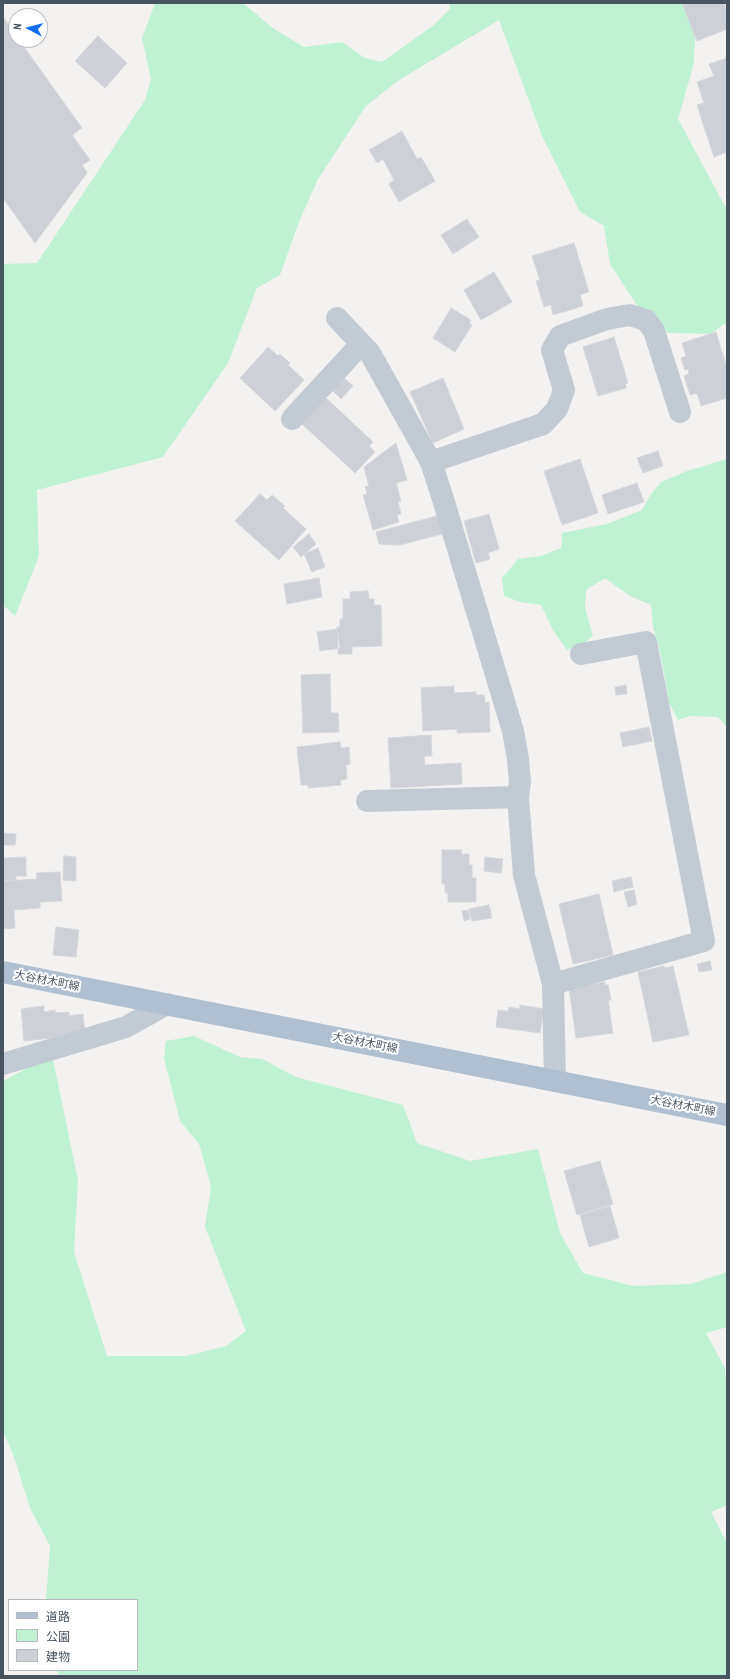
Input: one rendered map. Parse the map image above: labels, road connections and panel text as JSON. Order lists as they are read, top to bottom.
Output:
{
  "streets": {
    "main road": ["大谷材木町線"]
  },
  "legend": ["道路", "公園", "建物"],
  "north": "left"
}
